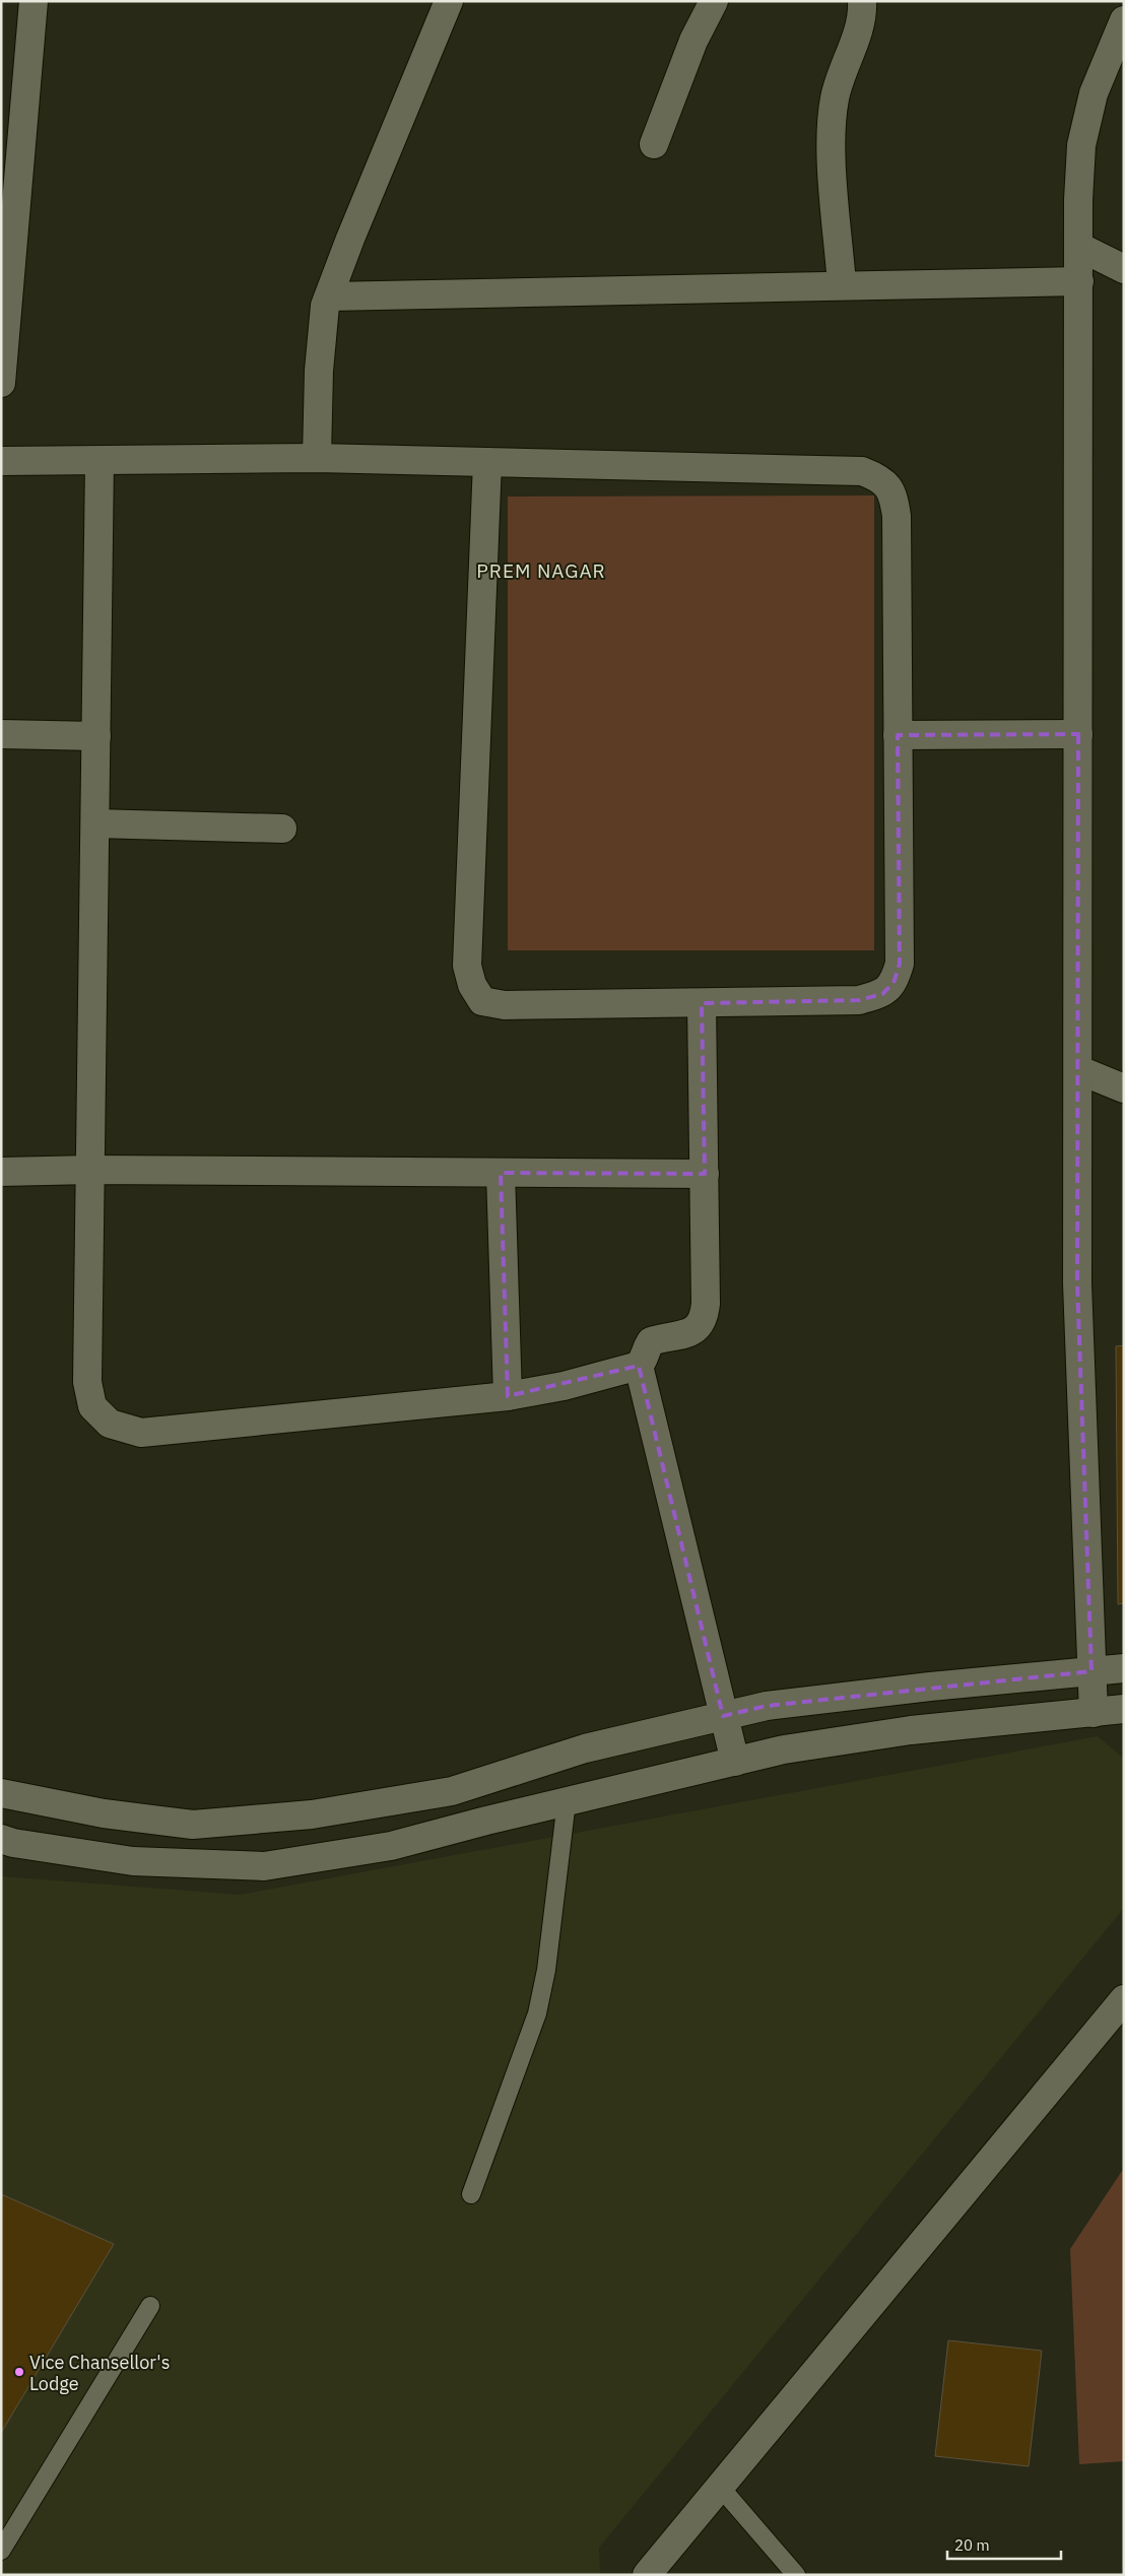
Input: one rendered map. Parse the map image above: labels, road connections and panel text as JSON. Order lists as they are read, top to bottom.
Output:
{
  "districts": ["PREM NAGAR"],
  "places": ["Vice Chansellor's Lodge"],
  "scale_bar": "20 m"
}
